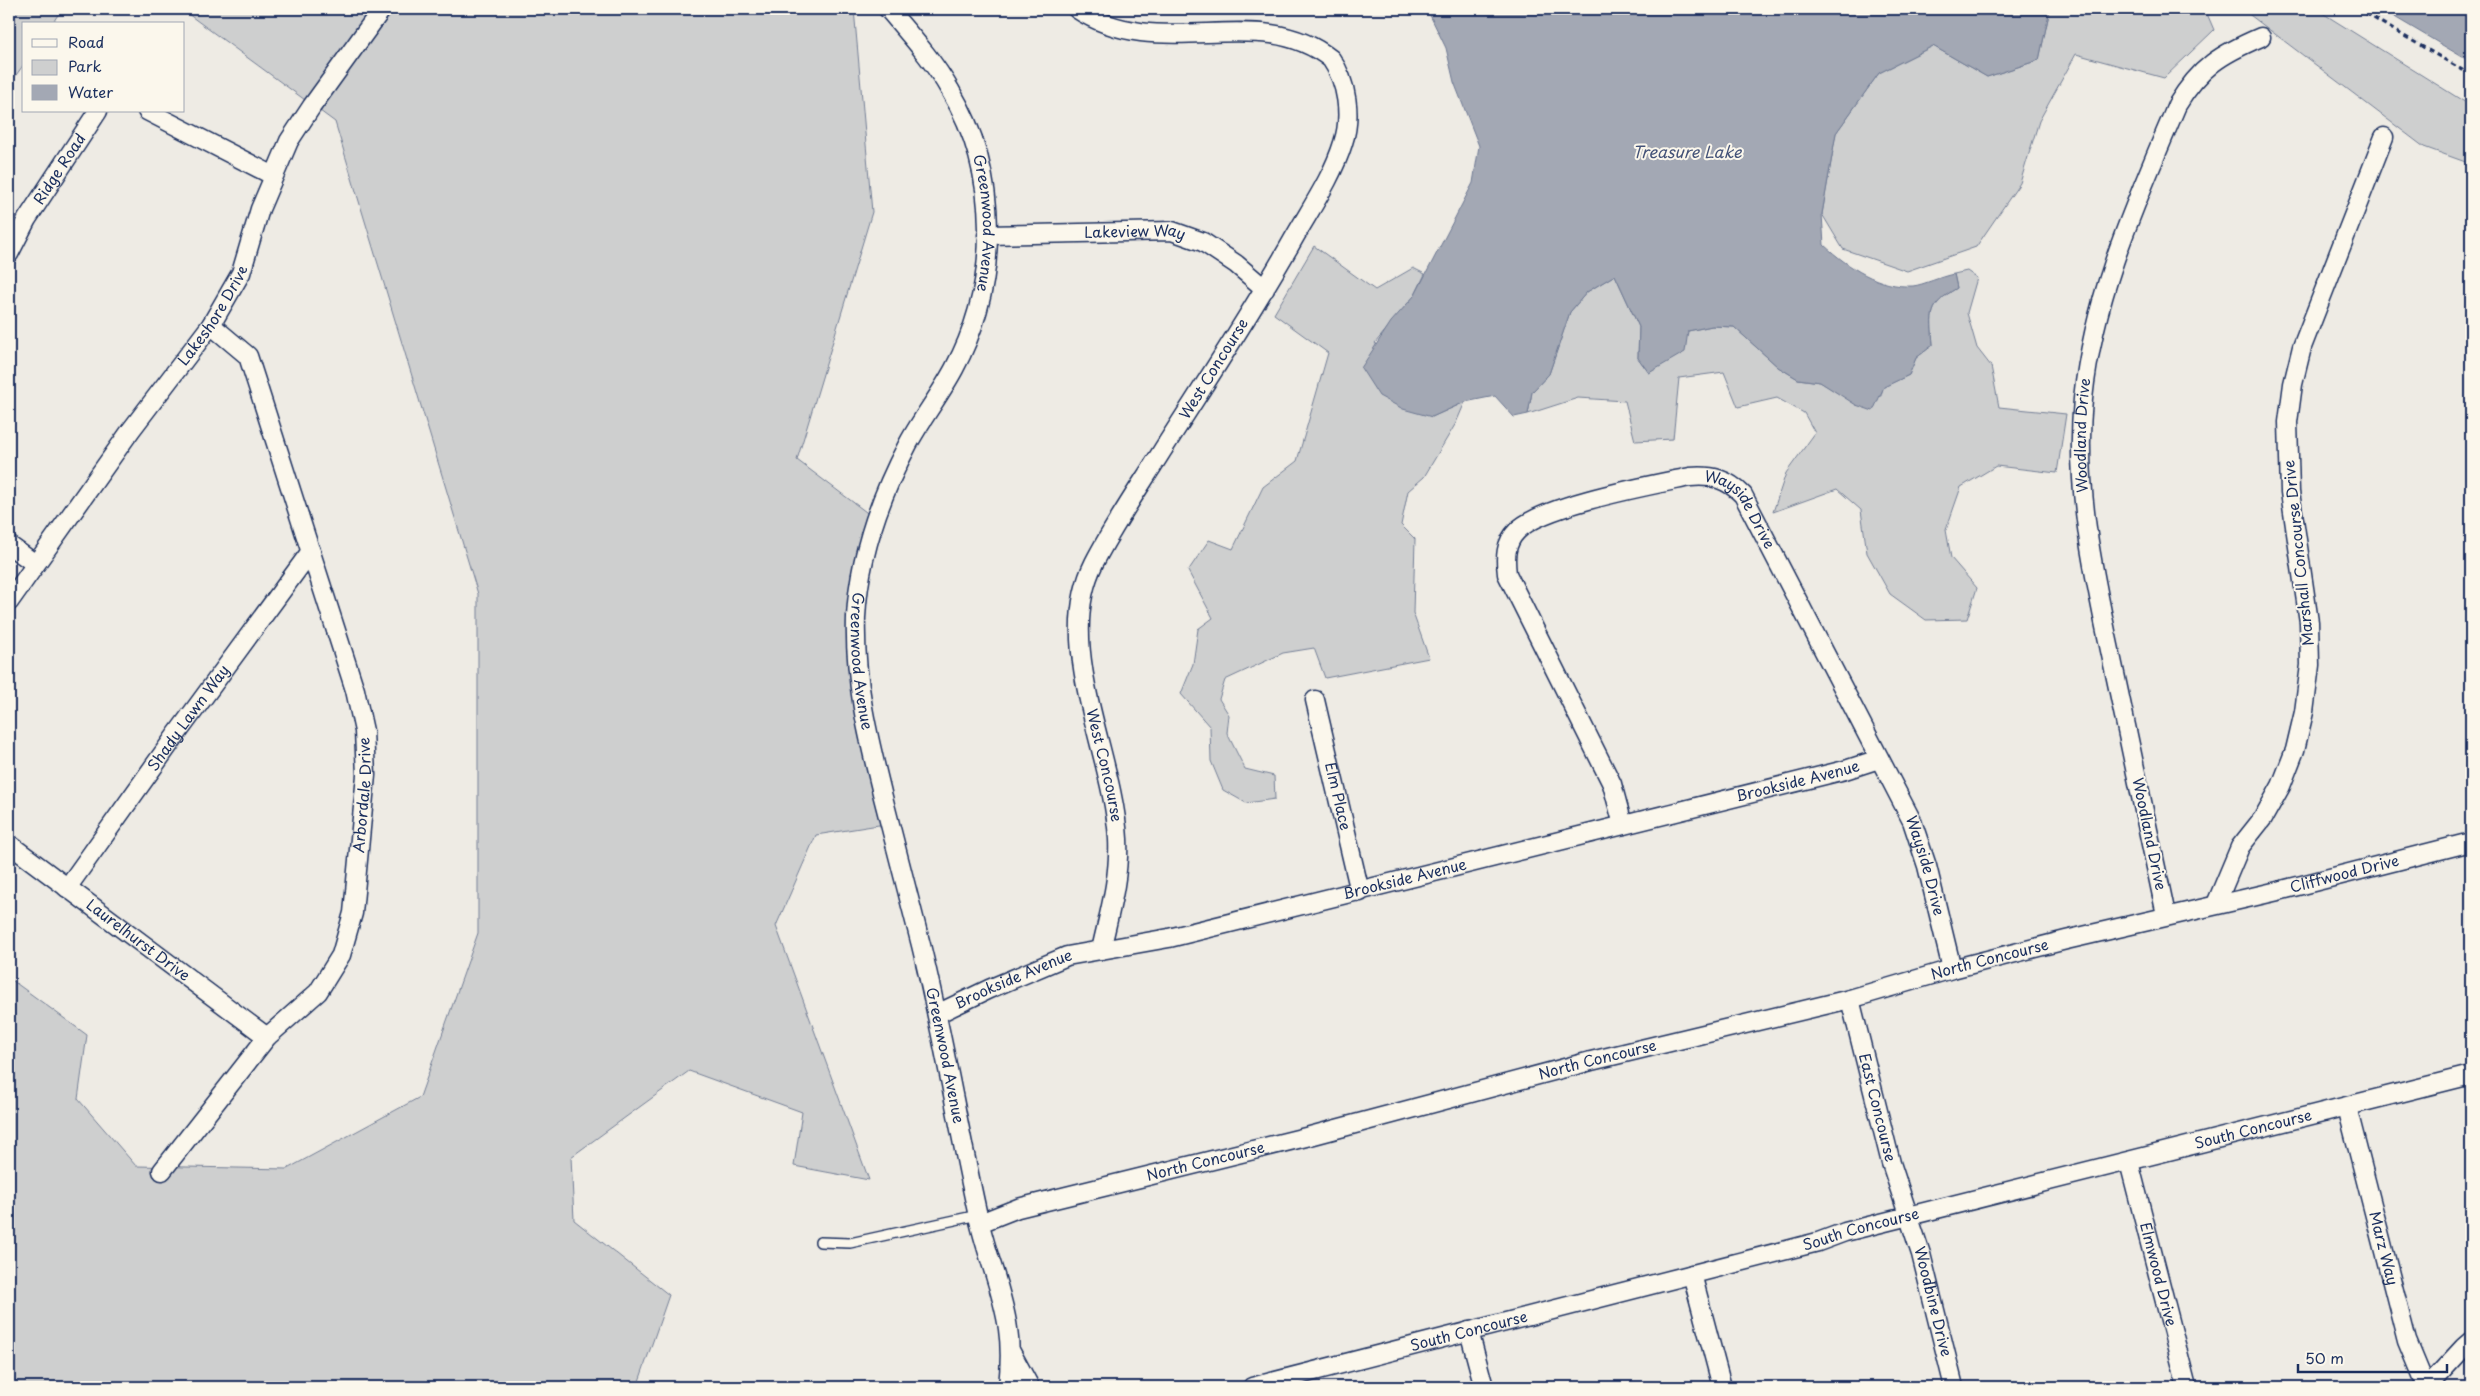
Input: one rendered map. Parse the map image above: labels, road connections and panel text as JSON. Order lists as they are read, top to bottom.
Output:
{
  "streets": {
    "street": [
      "Ridge Road",
      "Greenwood Avenue",
      "Lakeview Way",
      "Lakeshore Drive",
      "West Concourse",
      "Woodland Drive",
      "Wayside Drive",
      "Marshall Concourse Drive",
      "Shady Lawn Way",
      "Brookside Avenue",
      "Arbordale Drive",
      "Elm Place",
      "Cliffwood Drive",
      "Laurelhurst Drive",
      "North Concourse",
      "East Concourse",
      "South Concourse",
      "Marz Way",
      "Elmwood Drive",
      "Woodbine Drive"
    ]
  },
  "crossings": [
    ["Greenwood Avenue", "Lakeview Way"],
    ["Greenwood Avenue", "Brookside Avenue"],
    ["Greenwood Avenue", "North Concourse"],
    ["Lakeview Way", "West Concourse"],
    ["Lakeshore Drive", "Arbordale Drive"],
    ["West Concourse", "Brookside Avenue"],
    ["Woodland Drive", "North Concourse"],
    ["Wayside Drive", "Brookside Avenue"],
    ["Wayside Drive", "North Concourse"],
    ["Marshall Concourse Drive", "Cliffwood Drive"],
    ["Marshall Concourse Drive", "North Concourse"],
    ["Shady Lawn Way", "Arbordale Drive"],
    ["Shady Lawn Way", "Laurelhurst Drive"],
    ["Brookside Avenue", "Elm Place"],
    ["Arbordale Drive", "Laurelhurst Drive"],
    ["Cliffwood Drive", "North Concourse"],
    ["North Concourse", "East Concourse"],
    ["East Concourse", "South Concourse"],
    ["East Concourse", "Woodbine Drive"],
    ["South Concourse", "Marz Way"],
    ["South Concourse", "Elmwood Drive"],
    ["South Concourse", "Woodbine Drive"]
  ],
  "water": ["Treasure Lake"],
  "legend": ["Road", "Park", "Water"],
  "scale_bar": "50 m"
}
